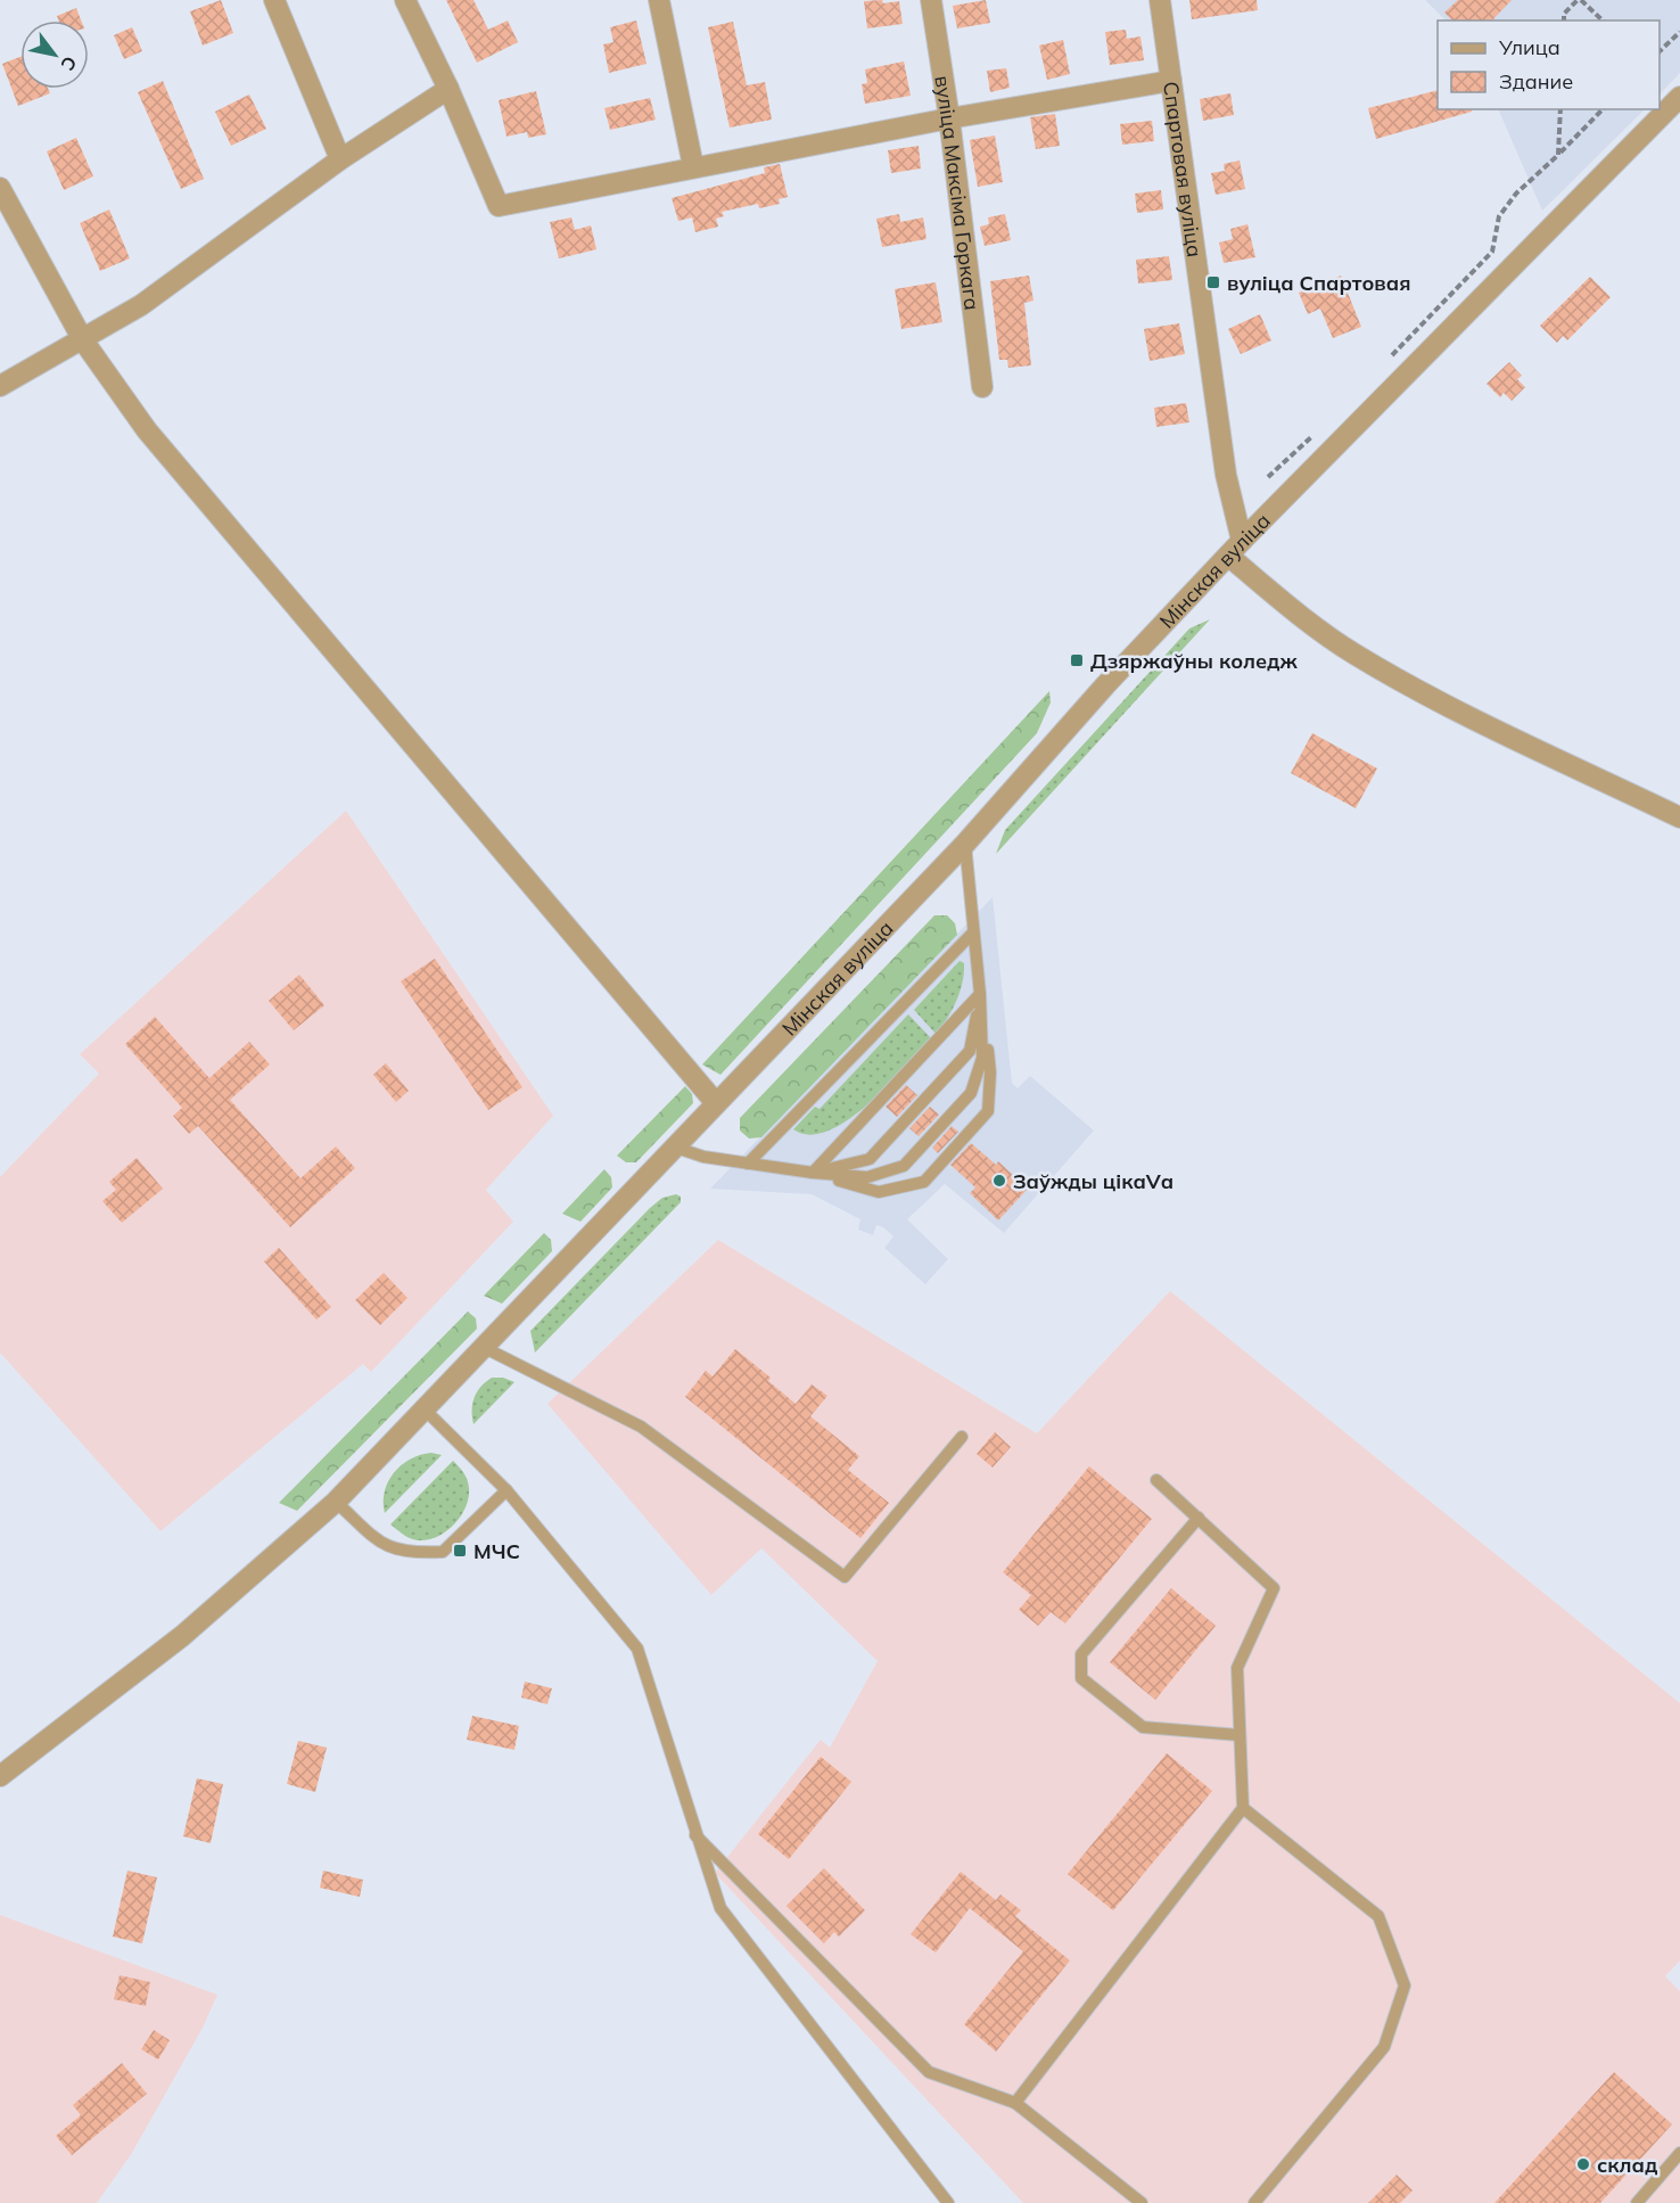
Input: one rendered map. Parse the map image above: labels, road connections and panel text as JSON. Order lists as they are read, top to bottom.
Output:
{
  "streets": {
    "street": ["Спартовая вуліца", "вуліца Максіма Горкага", "Мінская вуліца"]
  },
  "crossings": [
    ["Спартовая вуліца", "Мінская вуліца"]
  ],
  "places": {
    "transit": ["вуліца Спартовая", "Дзяржаўны коледж", "МЧС"],
    "other": ["Заўжды цікаVа", "склад"]
  },
  "legend": ["Улица", "Здание"],
  "north": "bottom right"
}
